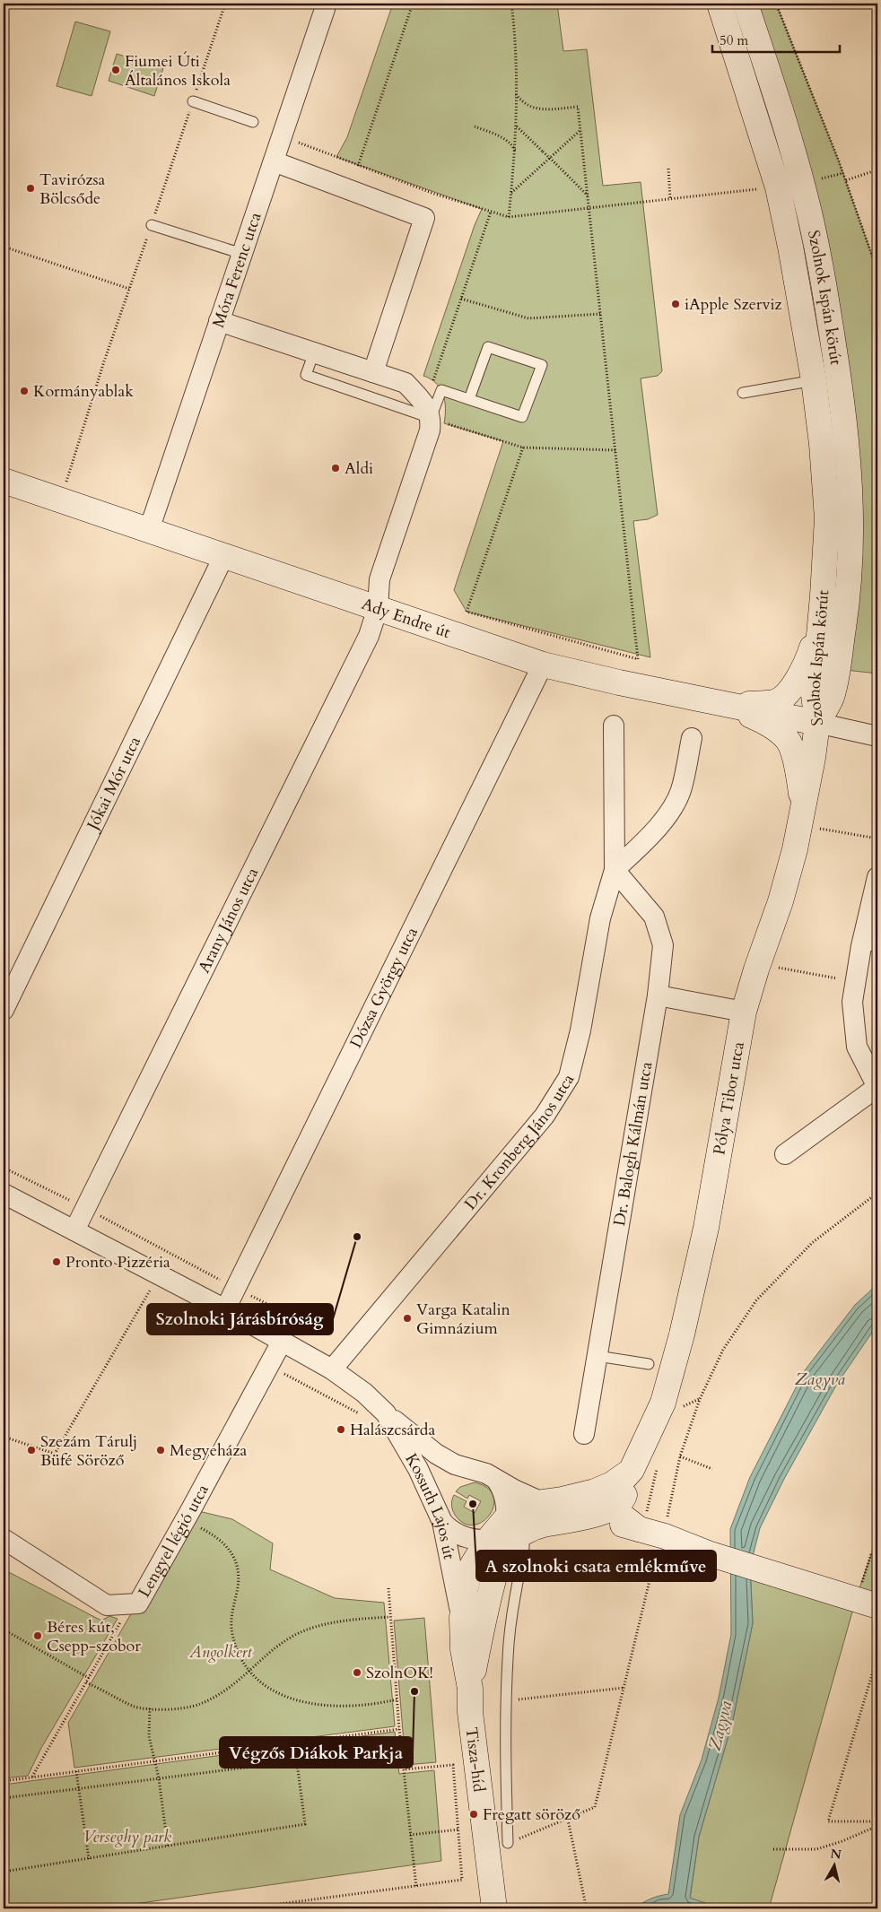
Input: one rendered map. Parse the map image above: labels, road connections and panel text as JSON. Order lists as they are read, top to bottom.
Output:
{
  "streets": {
    "street": [
      "Móra Ferenc utca",
      "Szolnok Ispán körút",
      "Ady Endre út",
      "Jókai Mór utca",
      "Arany János utca",
      "Dózsa György utca",
      "Pólya Tibor utca",
      "Dr. Kronberg János utca",
      "Dr. Balogh Kálmán utca",
      "Kossuth Lajos út",
      "Lengyel légió utca",
      "Tisza-híd"
    ]
  },
  "crossings": [
    ["Móra Ferenc utca", "Ady Endre út"],
    ["Szolnok Ispán körút", "Ady Endre út"],
    ["Szolnok Ispán körút", "Pólya Tibor utca"],
    ["Ady Endre út", "Jókai Mór utca"],
    ["Ady Endre út", "Arany János utca"],
    ["Ady Endre út", "Dózsa György utca"],
    ["Ady Endre út", "Pólya Tibor utca"],
    ["Arany János utca", "Kossuth Lajos út"],
    ["Dózsa György utca", "Kossuth Lajos út"],
    ["Dr. Kronberg János utca", "Dr. Balogh Kálmán utca"],
    ["Dr. Kronberg János utca", "Kossuth Lajos út"],
    ["Kossuth Lajos út", "Lengyel légió utca"]
  ],
  "water": ["Zagyva"],
  "parks": ["Angolkert", "Verseghy park"],
  "places": [
    "Fiumei Úti Általános Iskola",
    "Tavirózsa Bölcsőde",
    "iApple Szerviz",
    "Kormányablak",
    "Aldi",
    "Szolnoki Járásbíróság",
    "Pronto Pizzéria",
    "Varga Katalin Gimnázium",
    "Halászcsárda",
    "Szezám Tárulj Büfé Söröző",
    "Megyeháza",
    "A szolnoki csata emlékműve",
    "Béres kút, Csepp-szobor",
    "SzolnOK!",
    "Végzős Diákok Parkja",
    "Fregatt söröző"
  ],
  "scale_bar": "50 m",
  "north": "top"
}
